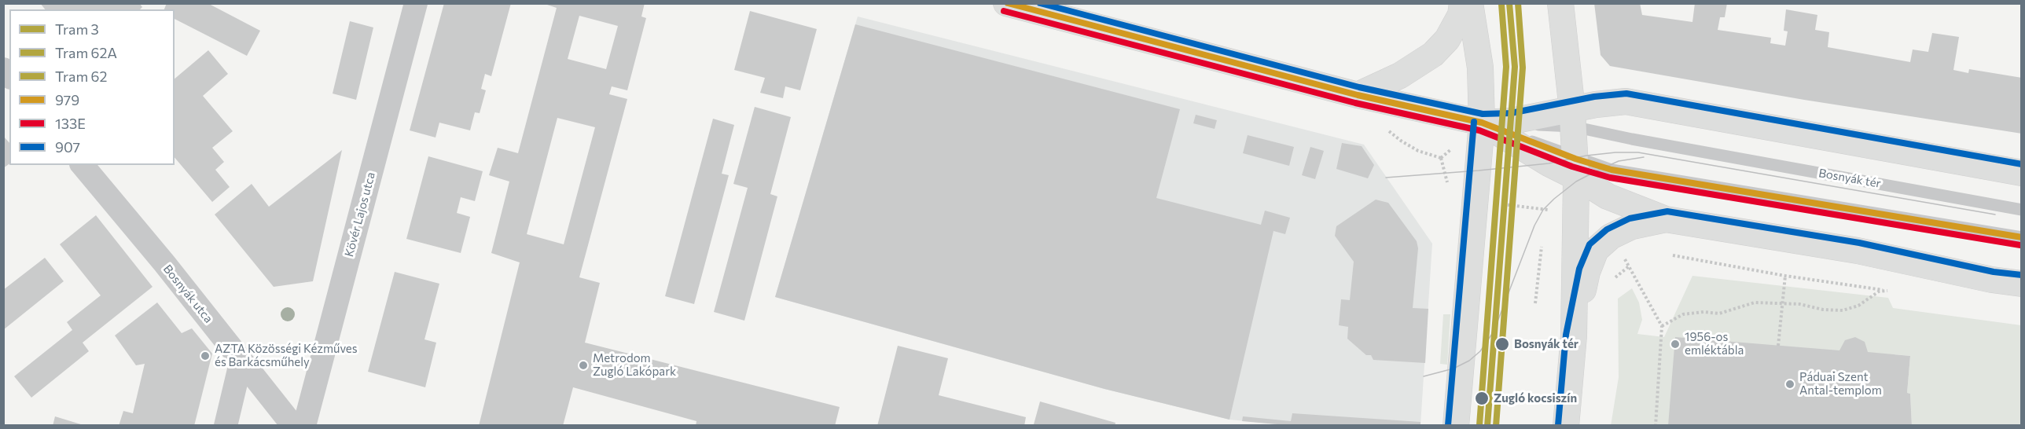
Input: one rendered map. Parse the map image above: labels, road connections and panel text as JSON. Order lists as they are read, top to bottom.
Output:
{
  "streets": {
    "main road": ["Bosnyák tér"],
    "street": ["Kövér Lajos utca", "Bosnyák utca"]
  },
  "places": [
    "Bosnyák tér",
    "1956-os emléktábla",
    "AZTA Közösségi Kézműves és Barkácsműhely",
    "Metrodom Zugló Lakópark",
    "Páduai Szent Antal-templom",
    "Zugló kocsiszín"
  ],
  "lines": [
    "tram line 3",
    "tram line 62A",
    "transit line 979",
    "transit line 907",
    "tram line 62",
    "transit line 133E"
  ],
  "legend": [
    "Tram 3",
    "Tram 62A",
    "Tram 62",
    "979",
    "133E",
    "907"
  ]
}
